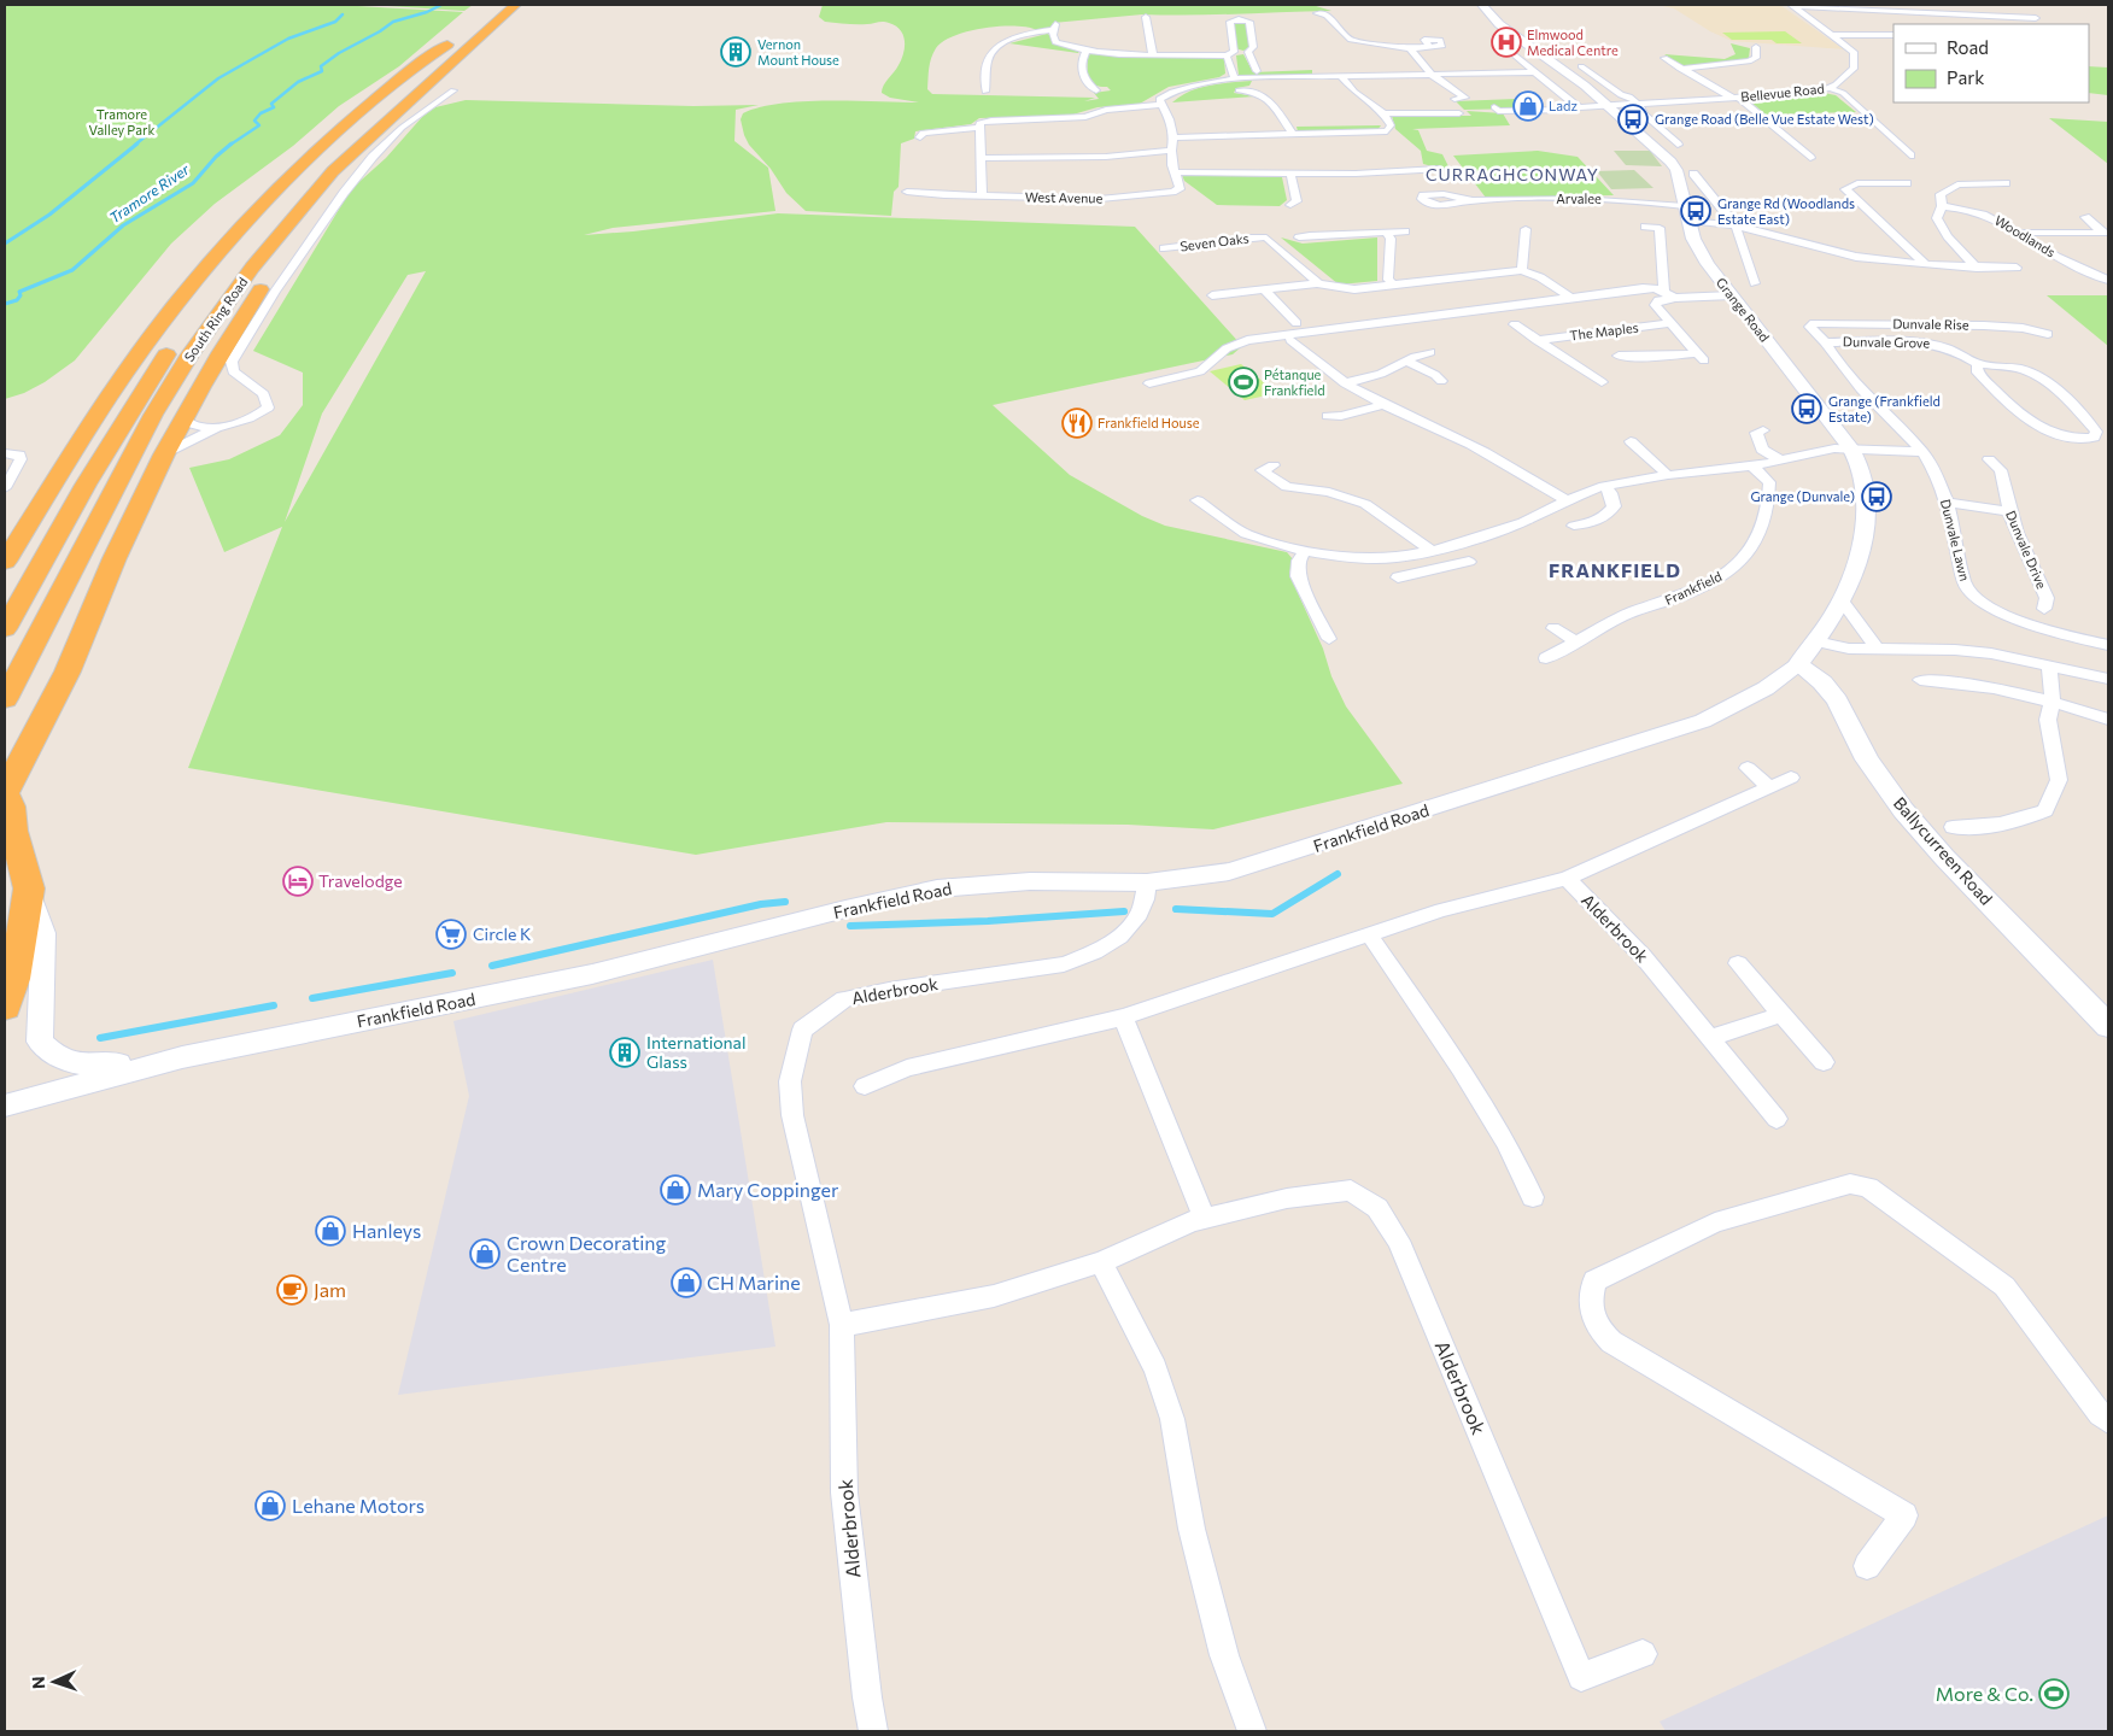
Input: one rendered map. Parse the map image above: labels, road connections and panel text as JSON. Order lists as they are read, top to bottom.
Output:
{
  "streets": {
    "highway": ["South Ring Road"],
    "main road": ["Grange Road", "Ballycurreen Road"],
    "street": [
      "Bellevue Road",
      "West Avenue",
      "Arvalee",
      "Woodlands",
      "Seven Oaks",
      "Dunvale Rise",
      "The Maples",
      "Dunvale Grove",
      "Dunvale Lawn",
      "Dunvale Drive",
      "Frankfield",
      "Frankfield Road",
      "Alderbrook"
    ]
  },
  "crossings": [
    ["Bellevue Road", "Grange Road"],
    ["Arvalee", "Grange Road"],
    ["Grange Road", "Frankfield Road"],
    ["Grange Road", "Ballycurreen Road"],
    ["Dunvale Rise", "Dunvale Lawn"],
    ["Dunvale Grove", "Dunvale Lawn"],
    ["Frankfield Road", "Ballycurreen Road"],
    ["Frankfield Road", "Alderbrook"]
  ],
  "districts": ["CURRAGHCONWAY", "FRANKFIELD"],
  "water": ["Tramore River"],
  "parks": ["Tramore Valley Park"],
  "places": {
    "hospital": ["Elmwood Medical Centre"],
    "building": ["Vernon Mount House", "International Glass"],
    "shop": [
      "Ladz",
      "Mary Coppinger",
      "Hanleys",
      "Crown Decorating Centre",
      "CH Marine",
      "Lehane Motors"
    ],
    "bus stop": [
      "Grange Road (Belle Vue Estate West)",
      "Grange Rd (Woodlands Estate East)",
      "Grange (Frankfield Estate)",
      "Grange (Dunvale)"
    ],
    "sports": ["Pétanque Frankfield", "More & Co."],
    "restaurant": ["Frankfield House"],
    "hotel": ["Travelodge"],
    "supermarket": ["Circle K"],
    "cafe": ["Jam"]
  },
  "legend": ["Road", "Park"],
  "north": "left"
}
